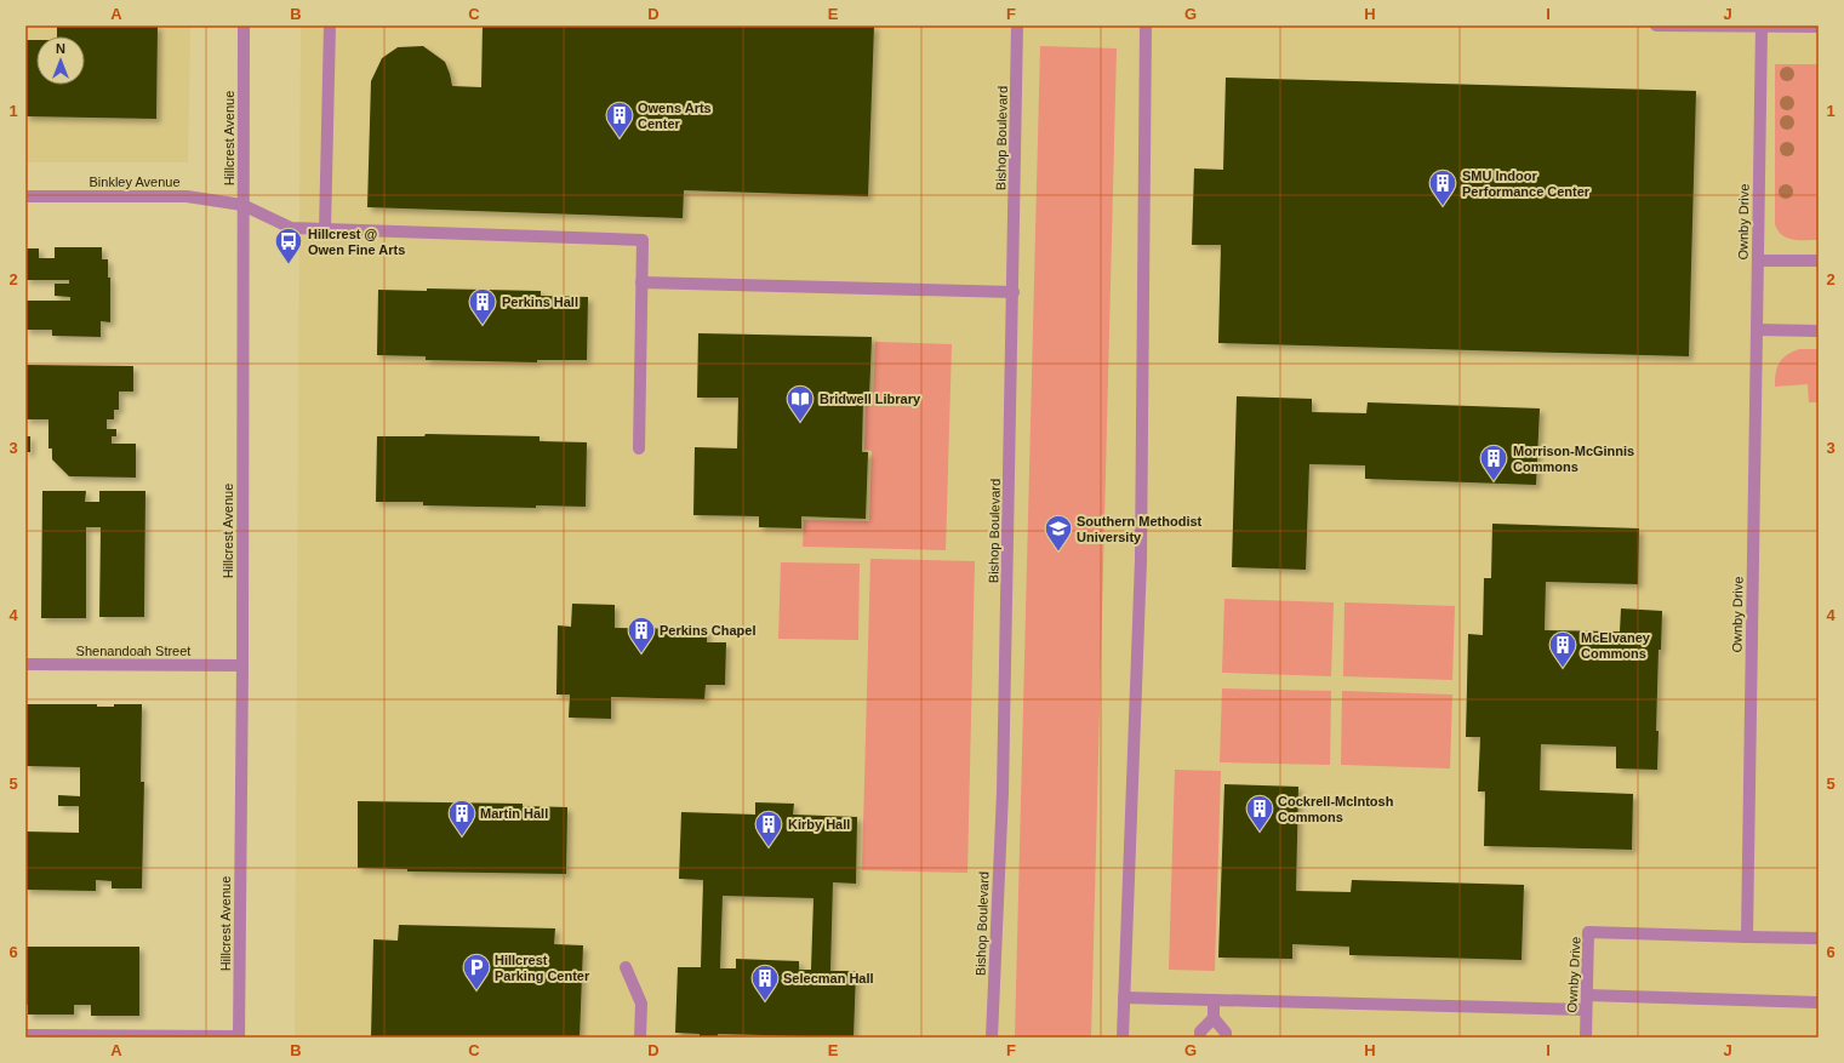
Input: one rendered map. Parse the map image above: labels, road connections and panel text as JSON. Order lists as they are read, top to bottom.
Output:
{
  "streets": {
    "street": [
      "Hillcrest Avenue",
      "Bishop Boulevard",
      "Binkley Avenue",
      "Ownby Drive",
      "Shenandoah Street"
    ]
  },
  "crossings": [
    ["Hillcrest Avenue", "Binkley Avenue"],
    ["Hillcrest Avenue", "Shenandoah Street"]
  ],
  "places": {
    "building": [
      "Owens Arts Center",
      "SMU Indoor Performance Center",
      "Perkins Hall",
      "Morrison-McGinnis Commons",
      "Perkins Chapel",
      "McElvaney Commons",
      "Cockrell-McIntosh Commons",
      "Martin Hall",
      "Kirby Hall",
      "Selecman Hall"
    ],
    "bus stop": ["Hillcrest @ Owen Fine Arts"],
    "library": ["Bridwell Library"],
    "school or university": ["Southern Methodist University"],
    "parking": ["Hillcrest Parking Center"]
  },
  "north": "top",
  "grid": {
    "columns": [
      "A",
      "B",
      "C",
      "D",
      "E",
      "F",
      "G",
      "H",
      "I",
      "J"
    ],
    "rows": [
      "1",
      "2",
      "3",
      "4",
      "5",
      "6"
    ]
  }
}
